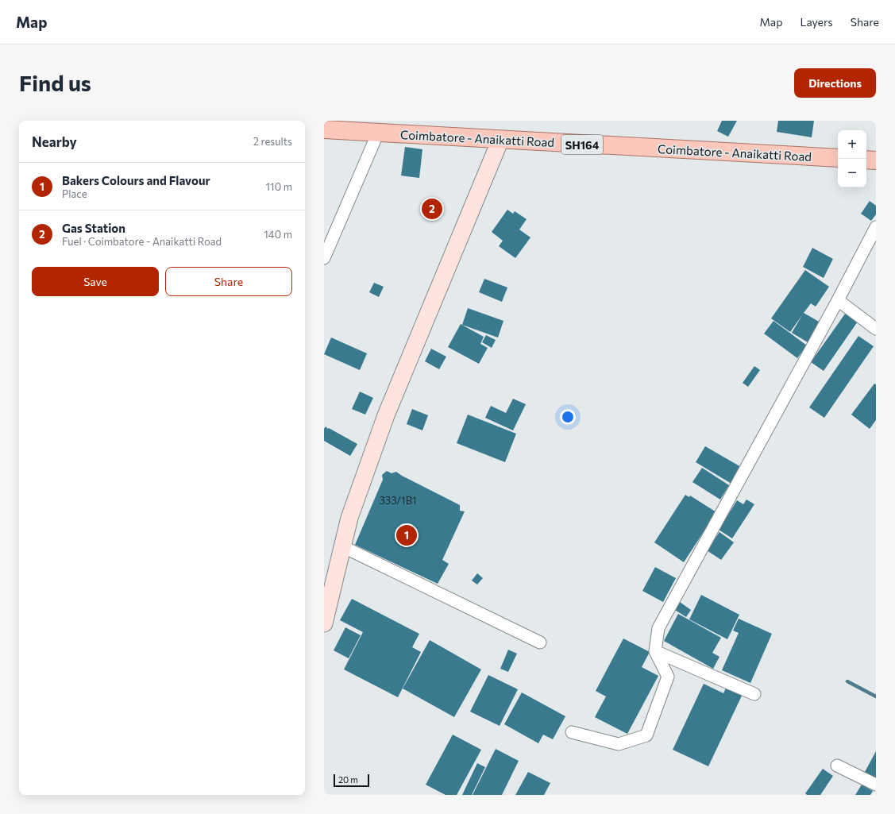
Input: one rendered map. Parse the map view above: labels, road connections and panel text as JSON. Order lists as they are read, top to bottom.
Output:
{
  "streets": {
    "main road": ["Coimbatore - Anaikatti Road", "SH164"]
  },
  "house_numbers": ["333/1B1"],
  "scale_bar": "20 m",
  "page": {
    "header": "Map",
    "nav": ["Map", "Layers", "Share"],
    "buttons": [
      "Directions",
      ["Save", "Share"]
    ],
    "title": "Find us",
    "heading": ["Nearby", "2 results"],
    "map_buttons": ["+", "−"],
    "list": [
      {
        "mark": "1",
        "name": "Bakers Colours and Flavour",
        "note": "Place",
        "value": "110 m"
      },
      {
        "mark": "2",
        "name": "Gas Station",
        "note": "Fuel · Coimbatore - Anaikatti Road",
        "value": "140 m"
      }
    ],
    "pins": ["2", "1"],
    "scale": "20 m"
  }
}
